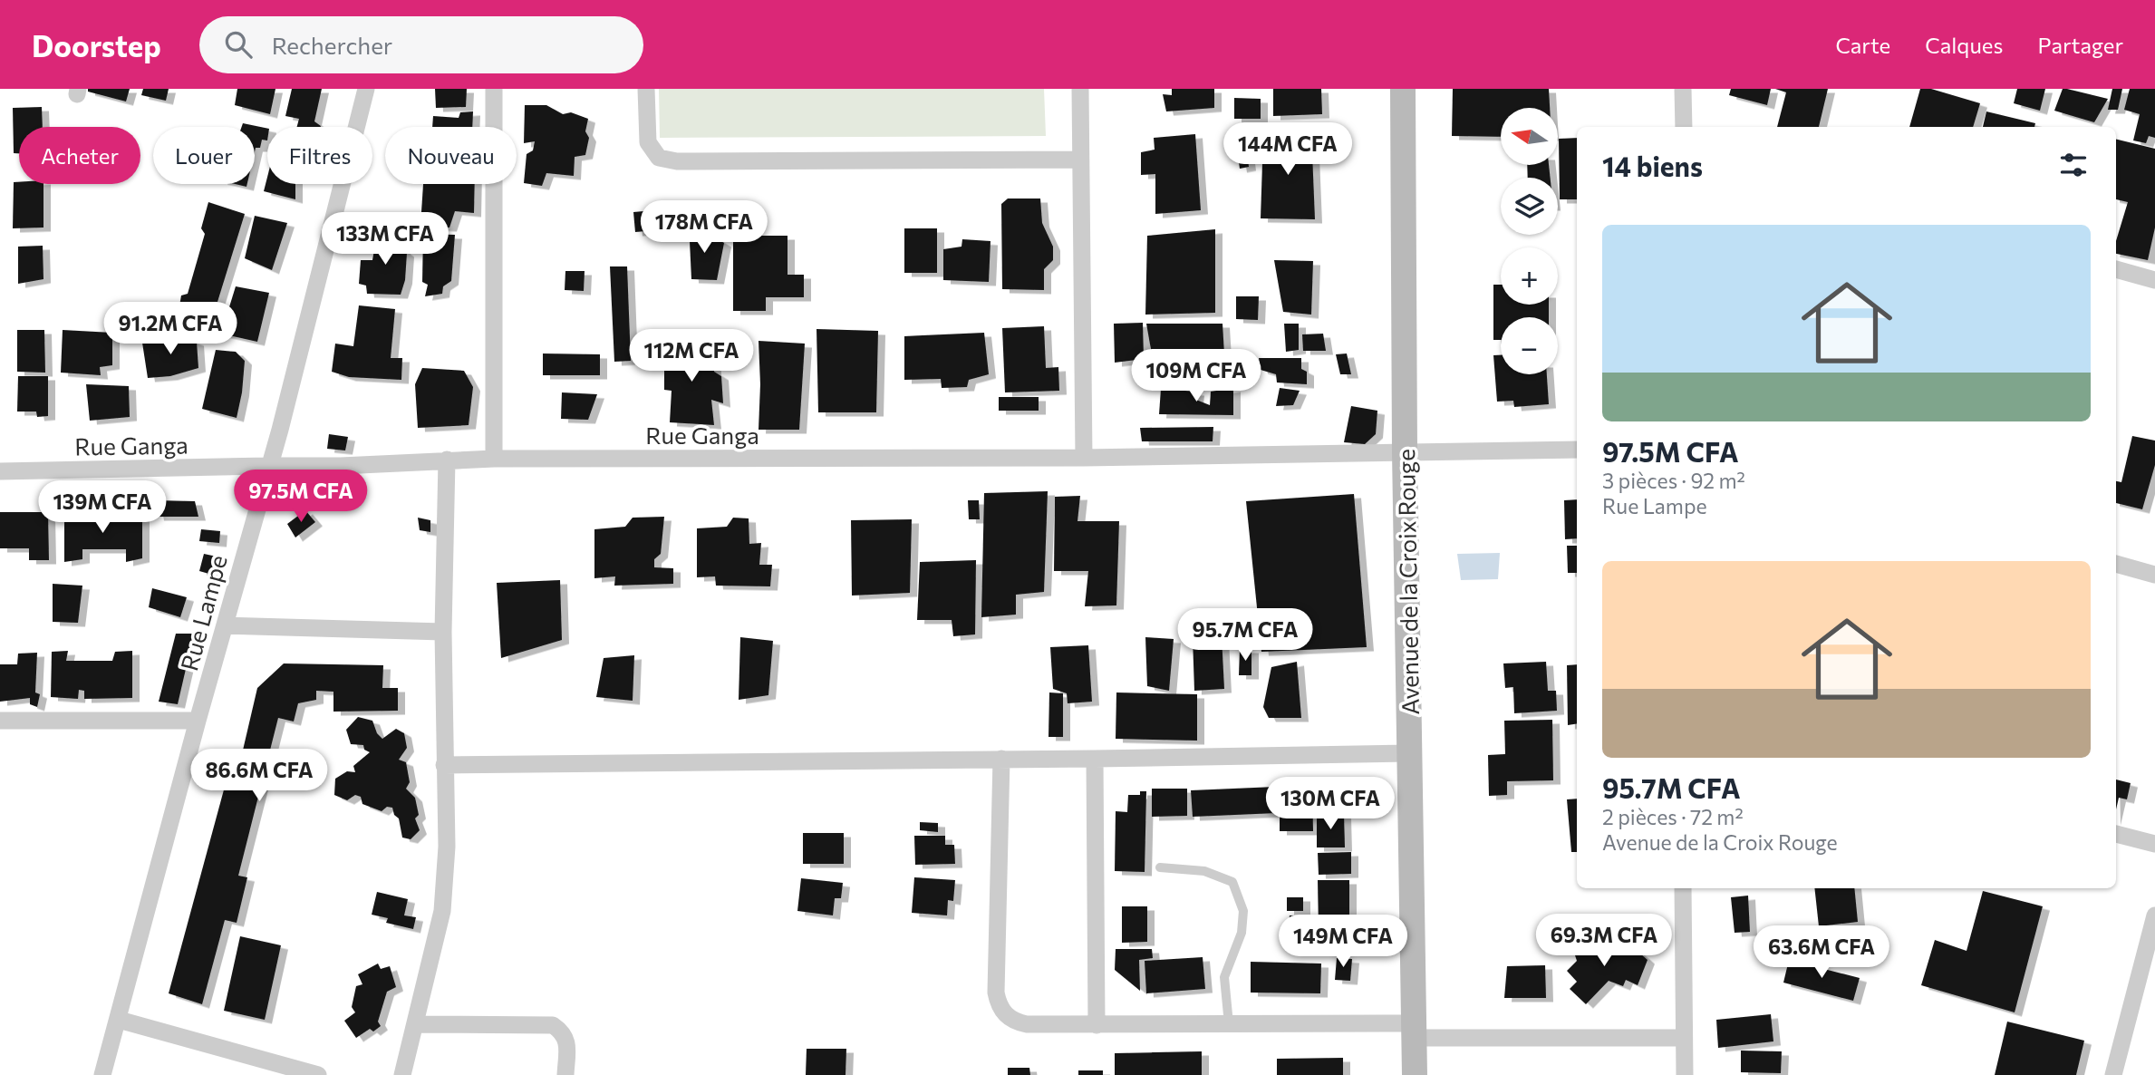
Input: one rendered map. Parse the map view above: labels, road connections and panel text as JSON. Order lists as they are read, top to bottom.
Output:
{
  "streets": {
    "street": ["Rue Ganga", "Avenue de la Croix Rouge", "Rue Lampe"]
  },
  "crossings": [
    ["Rue Ganga", "Avenue de la Croix Rouge"],
    ["Rue Ganga", "Rue Lampe"]
  ],
  "north": "left",
  "page": {
    "header": "Doorstep",
    "search": "Rechercher",
    "nav": ["Carte", "Calques", "Partager"],
    "map_buttons": ["+", "−"],
    "price": [
      "144M CFA",
      "178M CFA",
      "133M CFA",
      "91.2M CFA",
      "112M CFA",
      "109M CFA",
      "97.5M CFA",
      "139M CFA",
      "95.7M CFA",
      "86.6M CFA",
      "130M CFA",
      "69.3M CFA",
      "149M CFA",
      "63.6M CFA"
    ],
    "chip": [
      "Acheter",
      "Louer",
      "Filtres",
      "Nouveau"
    ],
    "heading": "14 biens",
    "list": [
      {
        "name": "97.5M CFA",
        "note": "3 pièces · 92 m² · Rue Lampe"
      },
      {
        "name": "95.7M CFA",
        "note": "2 pièces · 72 m² · Avenue de la Croix Rouge"
      }
    ]
  }
}
